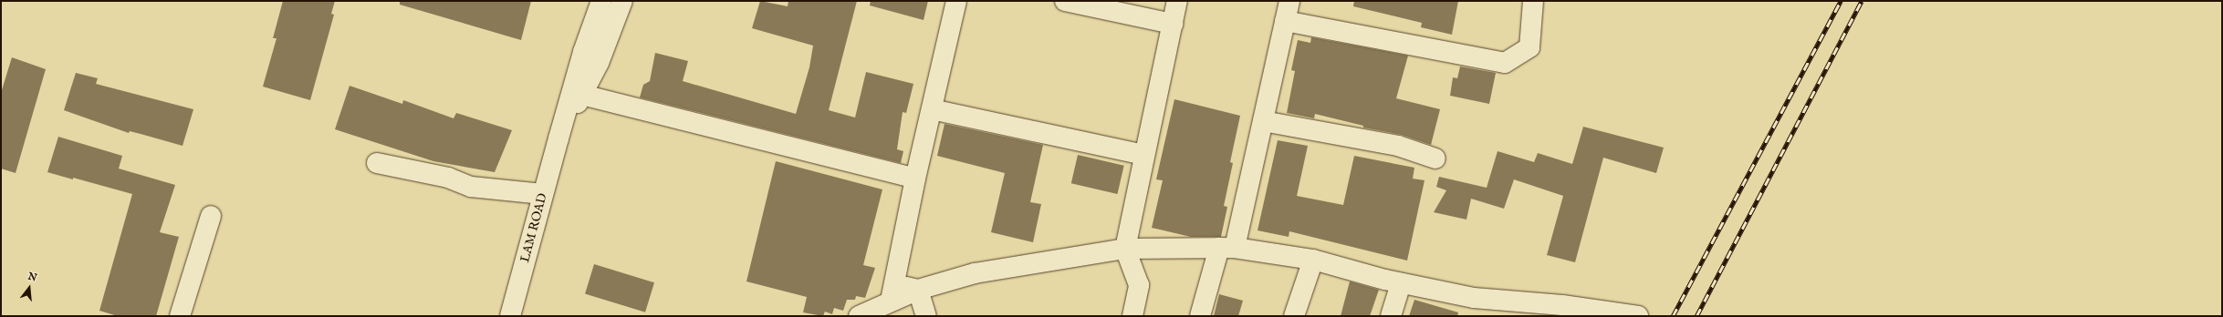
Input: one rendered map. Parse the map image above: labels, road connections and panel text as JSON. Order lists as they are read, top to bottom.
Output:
{
  "streets": {
    "street": ["LAM ROAD"]
  },
  "north": "top"
}
